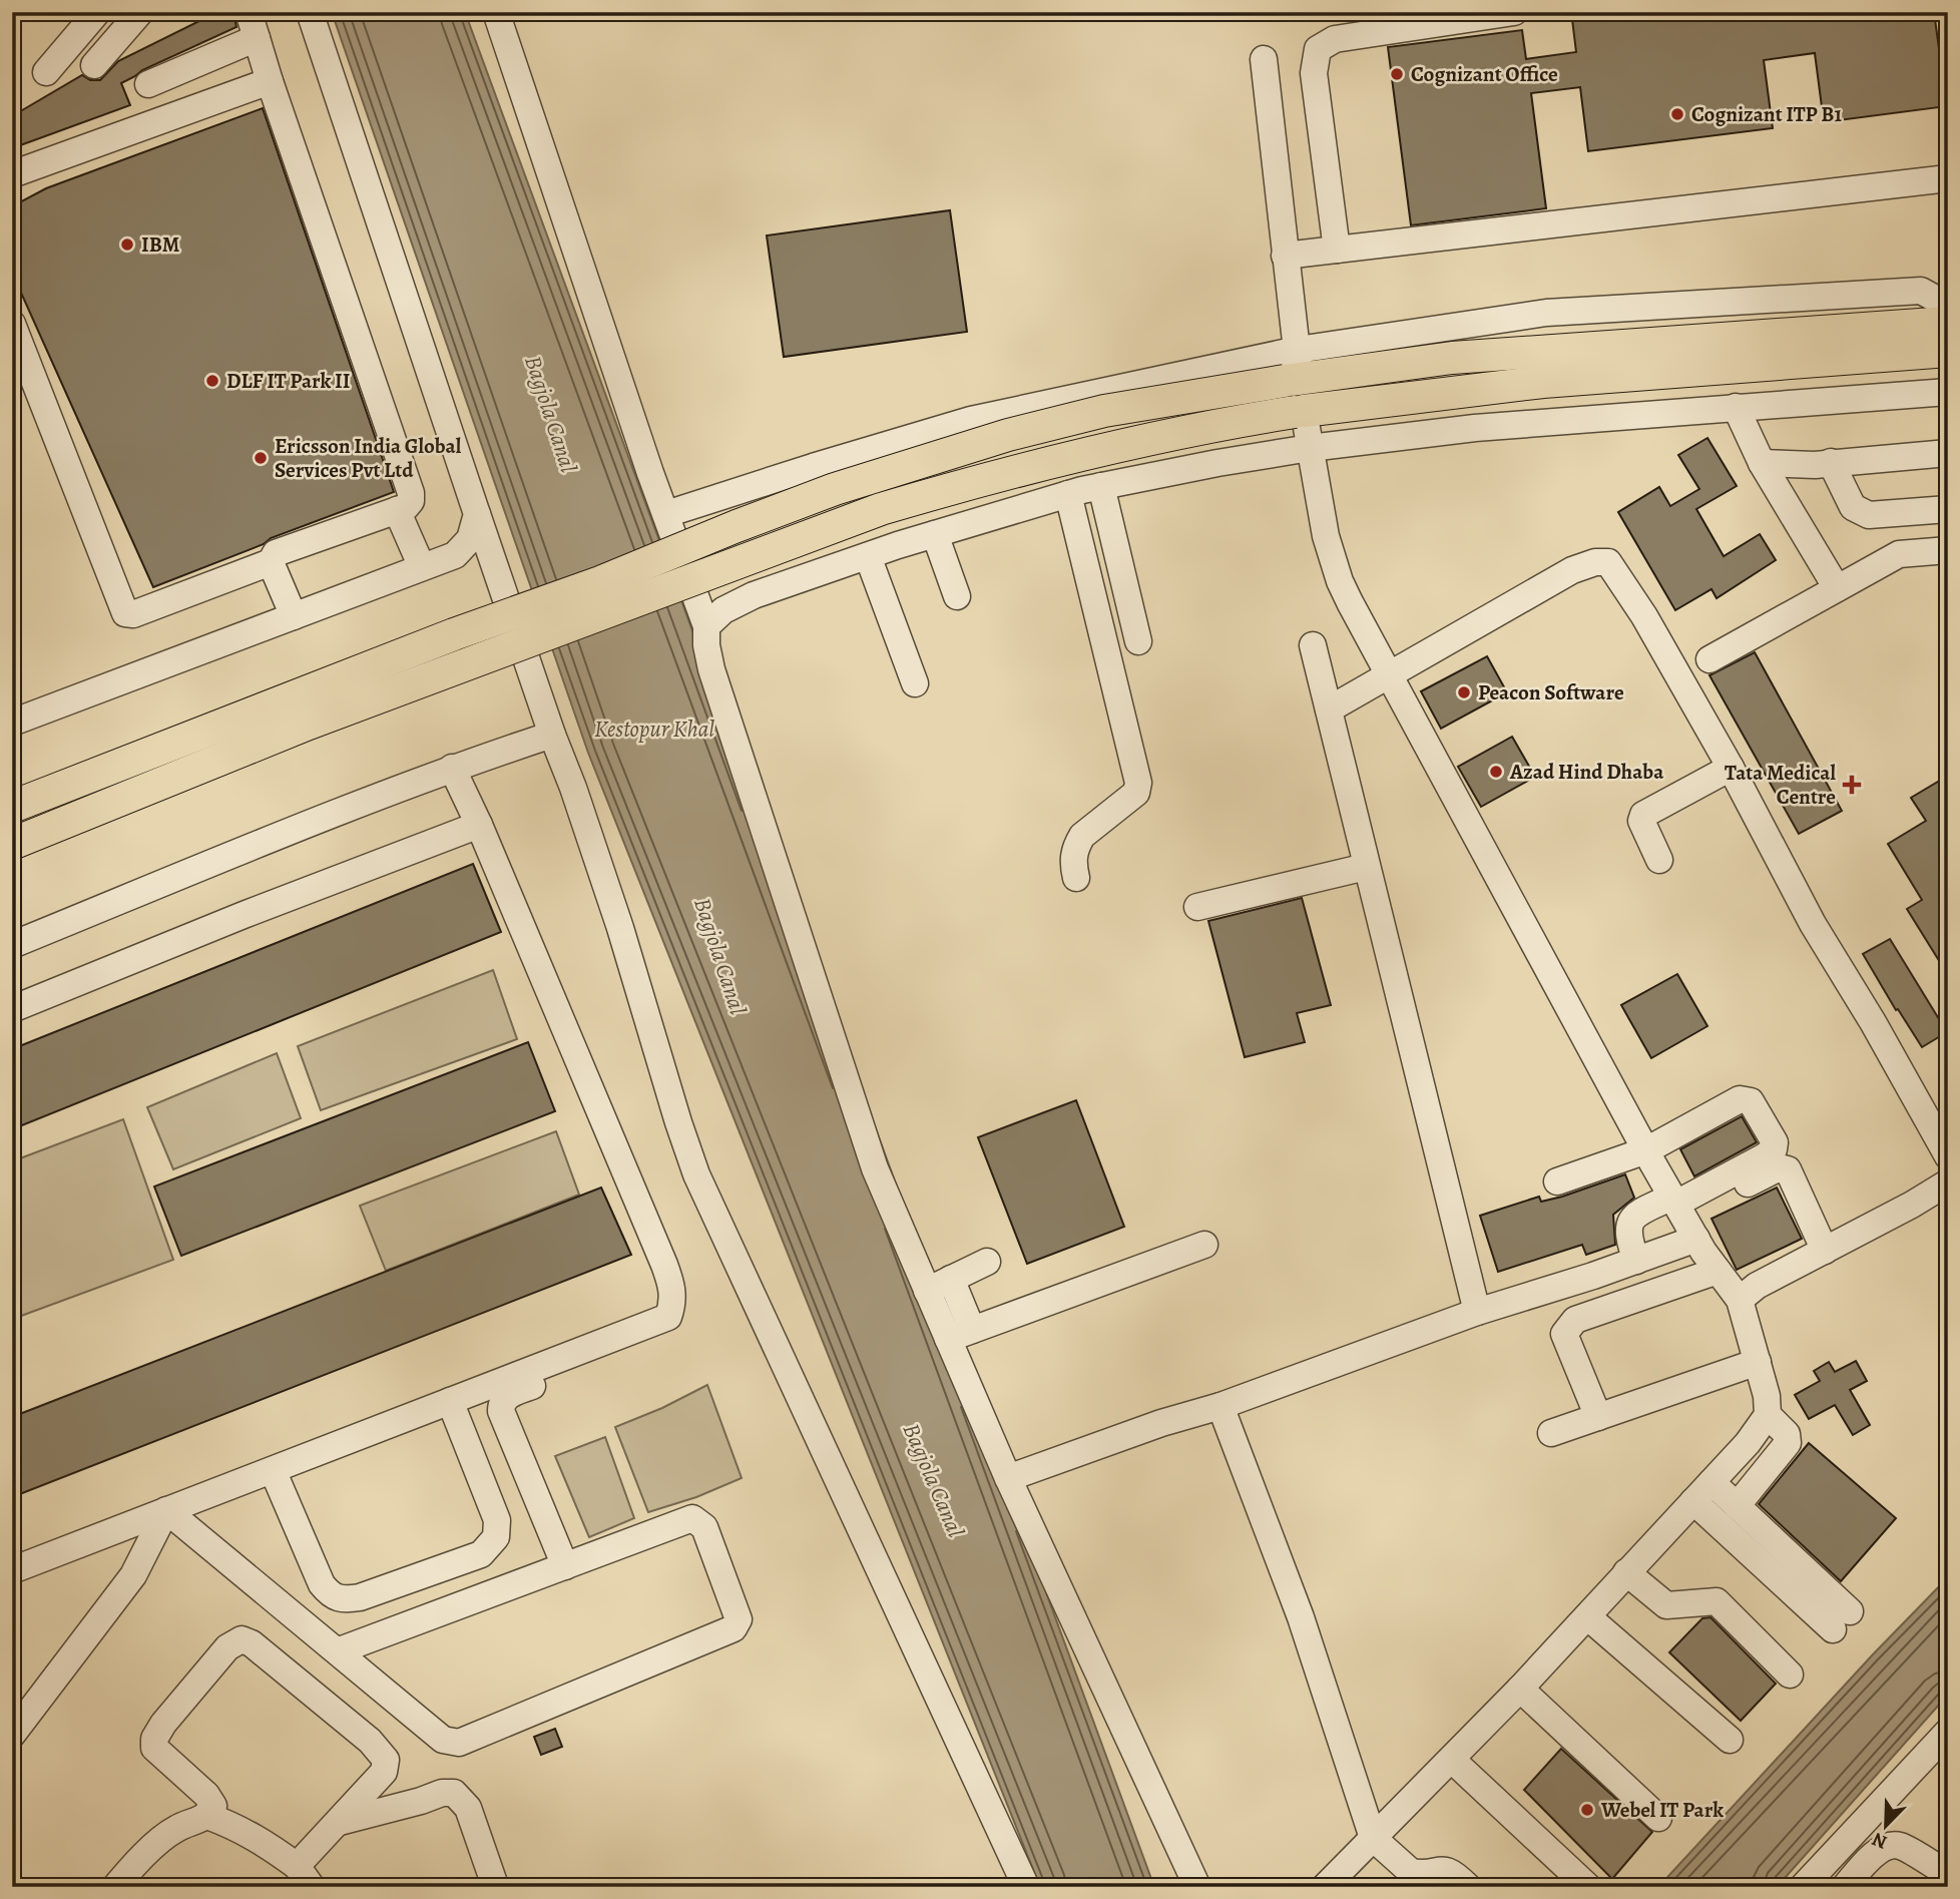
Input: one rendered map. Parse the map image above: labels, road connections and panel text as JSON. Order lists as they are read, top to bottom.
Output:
{
  "water": ["Bagjola Canal", "Kestopur Khal"],
  "places": {
    "other": [
      "Cognizant Office",
      "Cognizant ITP B1",
      "IBM",
      "DLF IT Park II",
      "Ericsson India Global Services Pvt Ltd",
      "Peacon Software",
      "Azad Hind Dhaba",
      "Webel IT Park"
    ],
    "health": ["Tata Medical Centre"]
  },
  "north": "bottom left"
}
